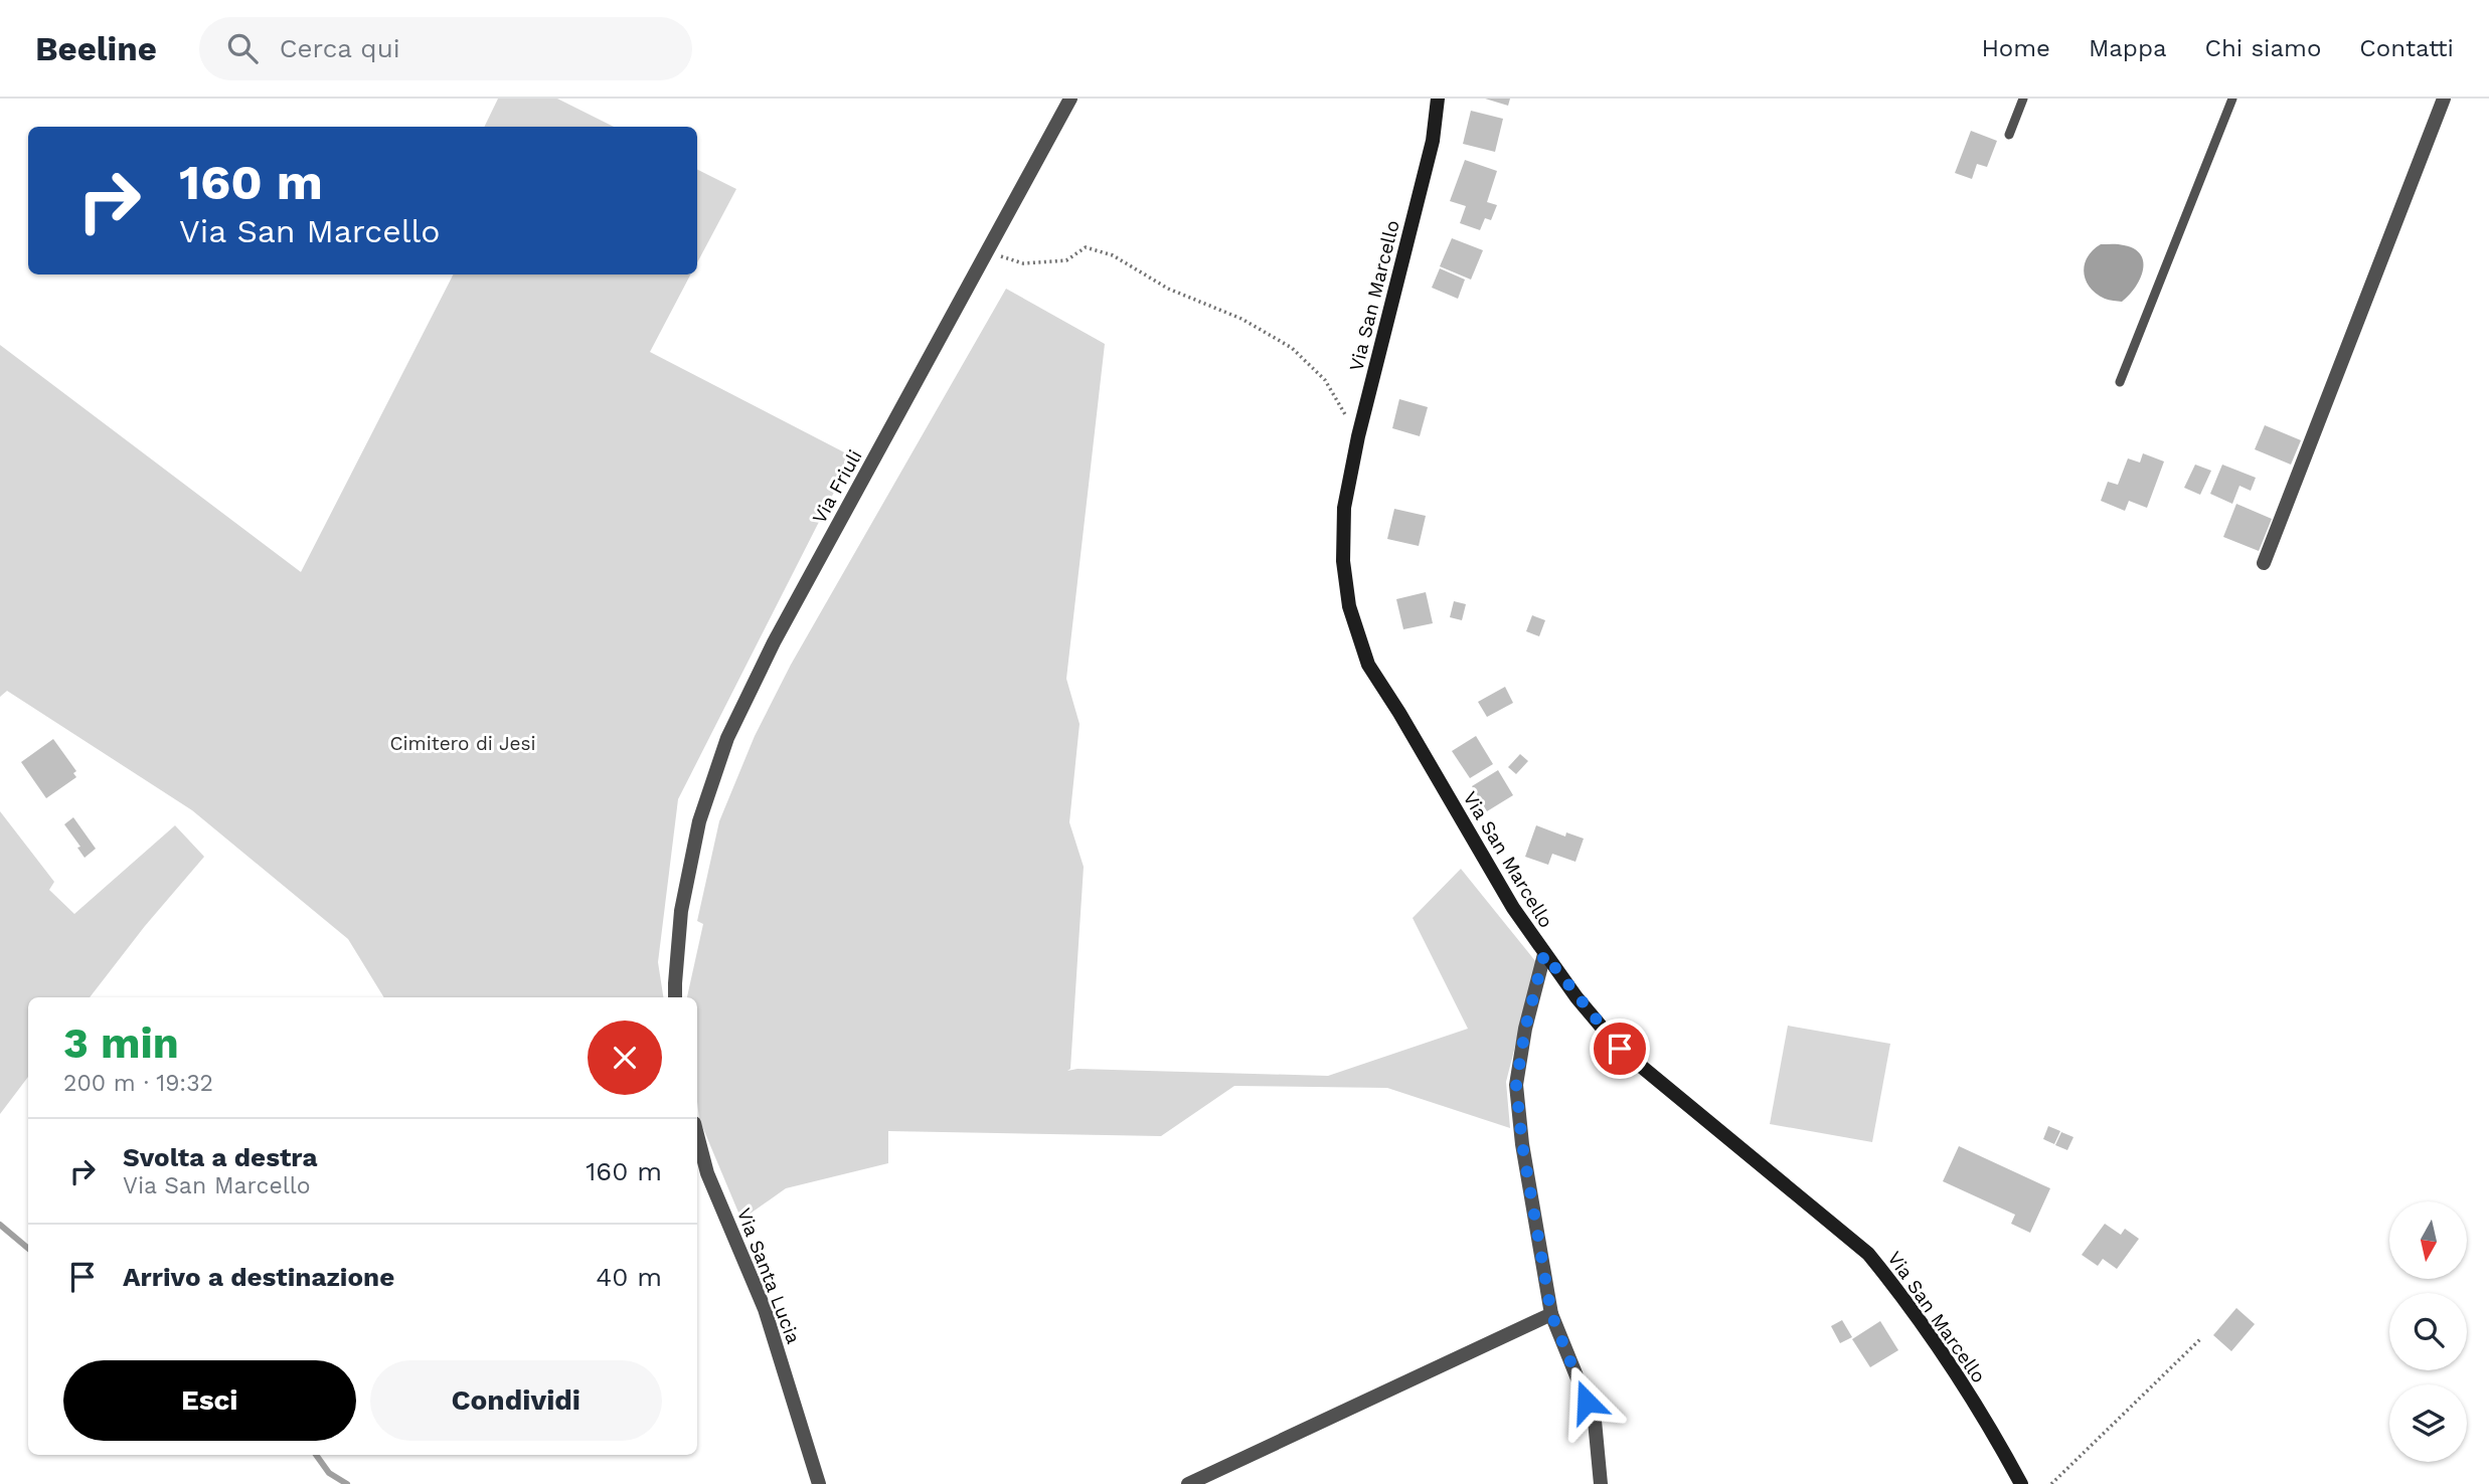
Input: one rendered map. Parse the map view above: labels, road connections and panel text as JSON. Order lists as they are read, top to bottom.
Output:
{
  "streets": {
    "main road": ["Via San Marcello"],
    "street": ["Via Friuli", "Via Santa Lucia"]
  },
  "parks": ["Cimitero di Jesi"],
  "north": "bottom",
  "page": {
    "header": "Beeline",
    "search": "Cerca qui",
    "nav": [
      "Home",
      "Mappa",
      "Chi siamo",
      "Contatti"
    ],
    "turn": ["160 m", "Via San Marcello"],
    "heading": ["3 min", "200 m · 19:32"],
    "list": [
      {
        "name": "Svolta a destra",
        "note": "Via San Marcello",
        "value": "160 m"
      },
      {
        "name": "Arrivo a destinazione",
        "value": "40 m"
      }
    ],
    "buttons": ["Esci", "Condividi"]
  }
}
